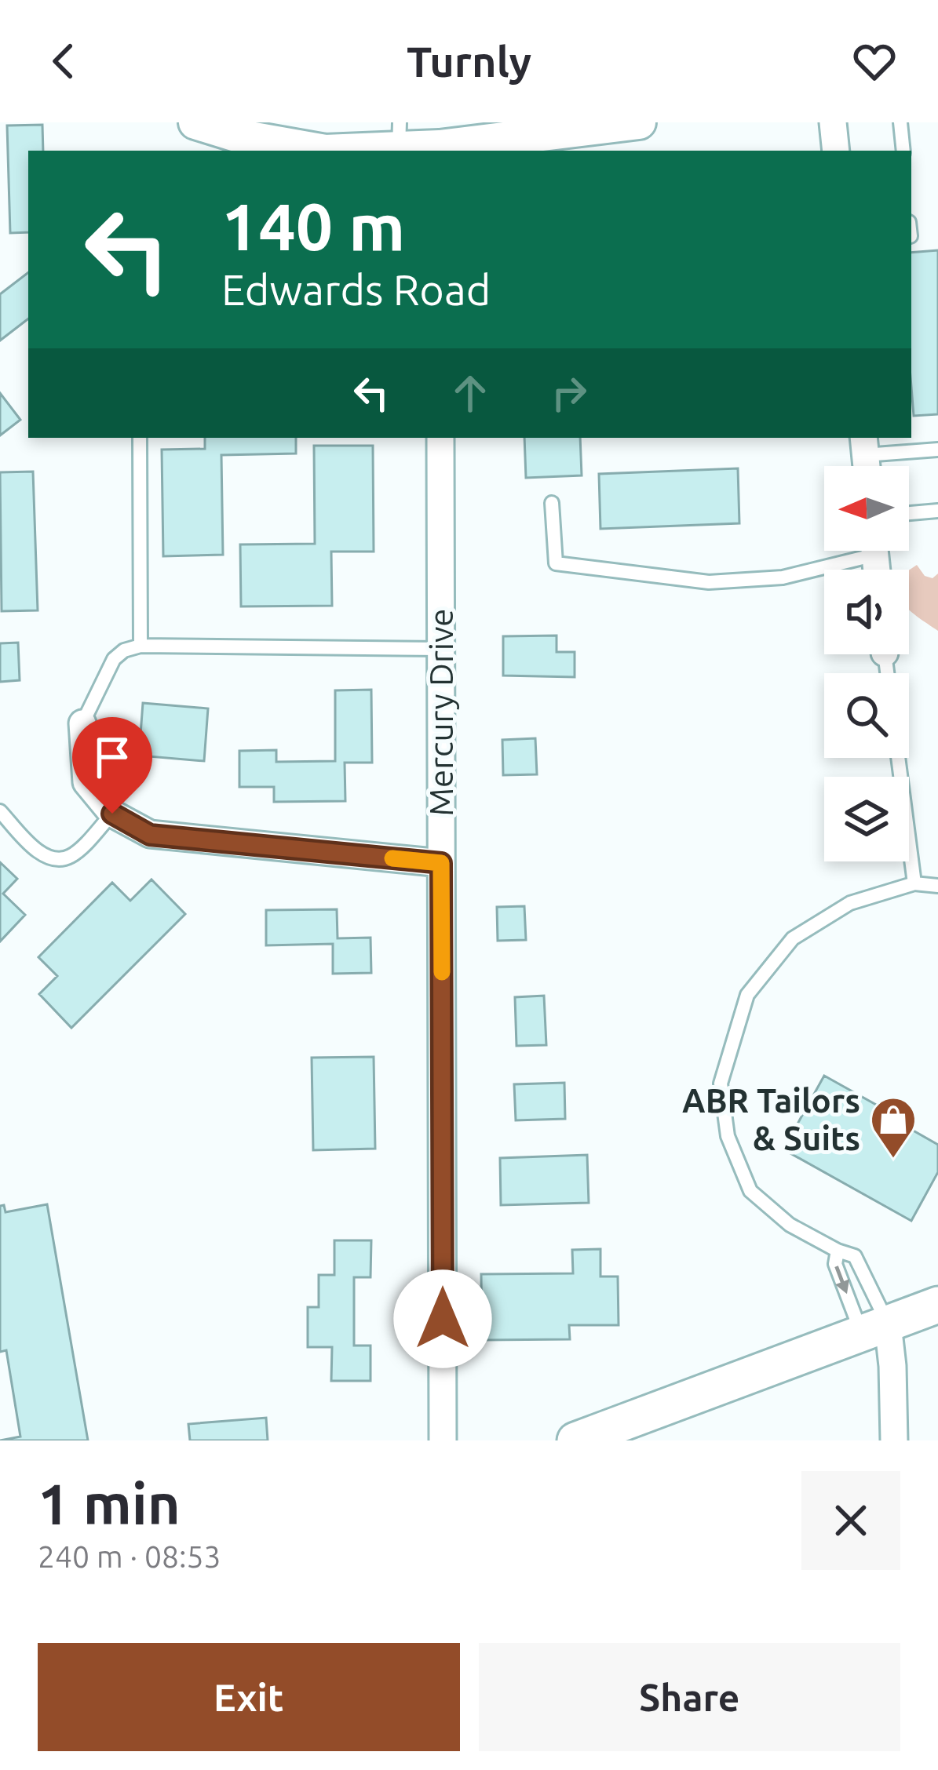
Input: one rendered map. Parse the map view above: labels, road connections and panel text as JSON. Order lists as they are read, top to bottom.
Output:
{
  "streets": {
    "street": ["Mercury Drive"]
  },
  "places": {
    "shop": ["ABR Tailors & Suits"]
  },
  "north": "left",
  "page": {
    "header": "Turnly",
    "turn": ["140 m", "Edwards Road"],
    "heading": ["1 min", "240 m · 08:53"],
    "buttons": ["Exit", "Share"]
  }
}
